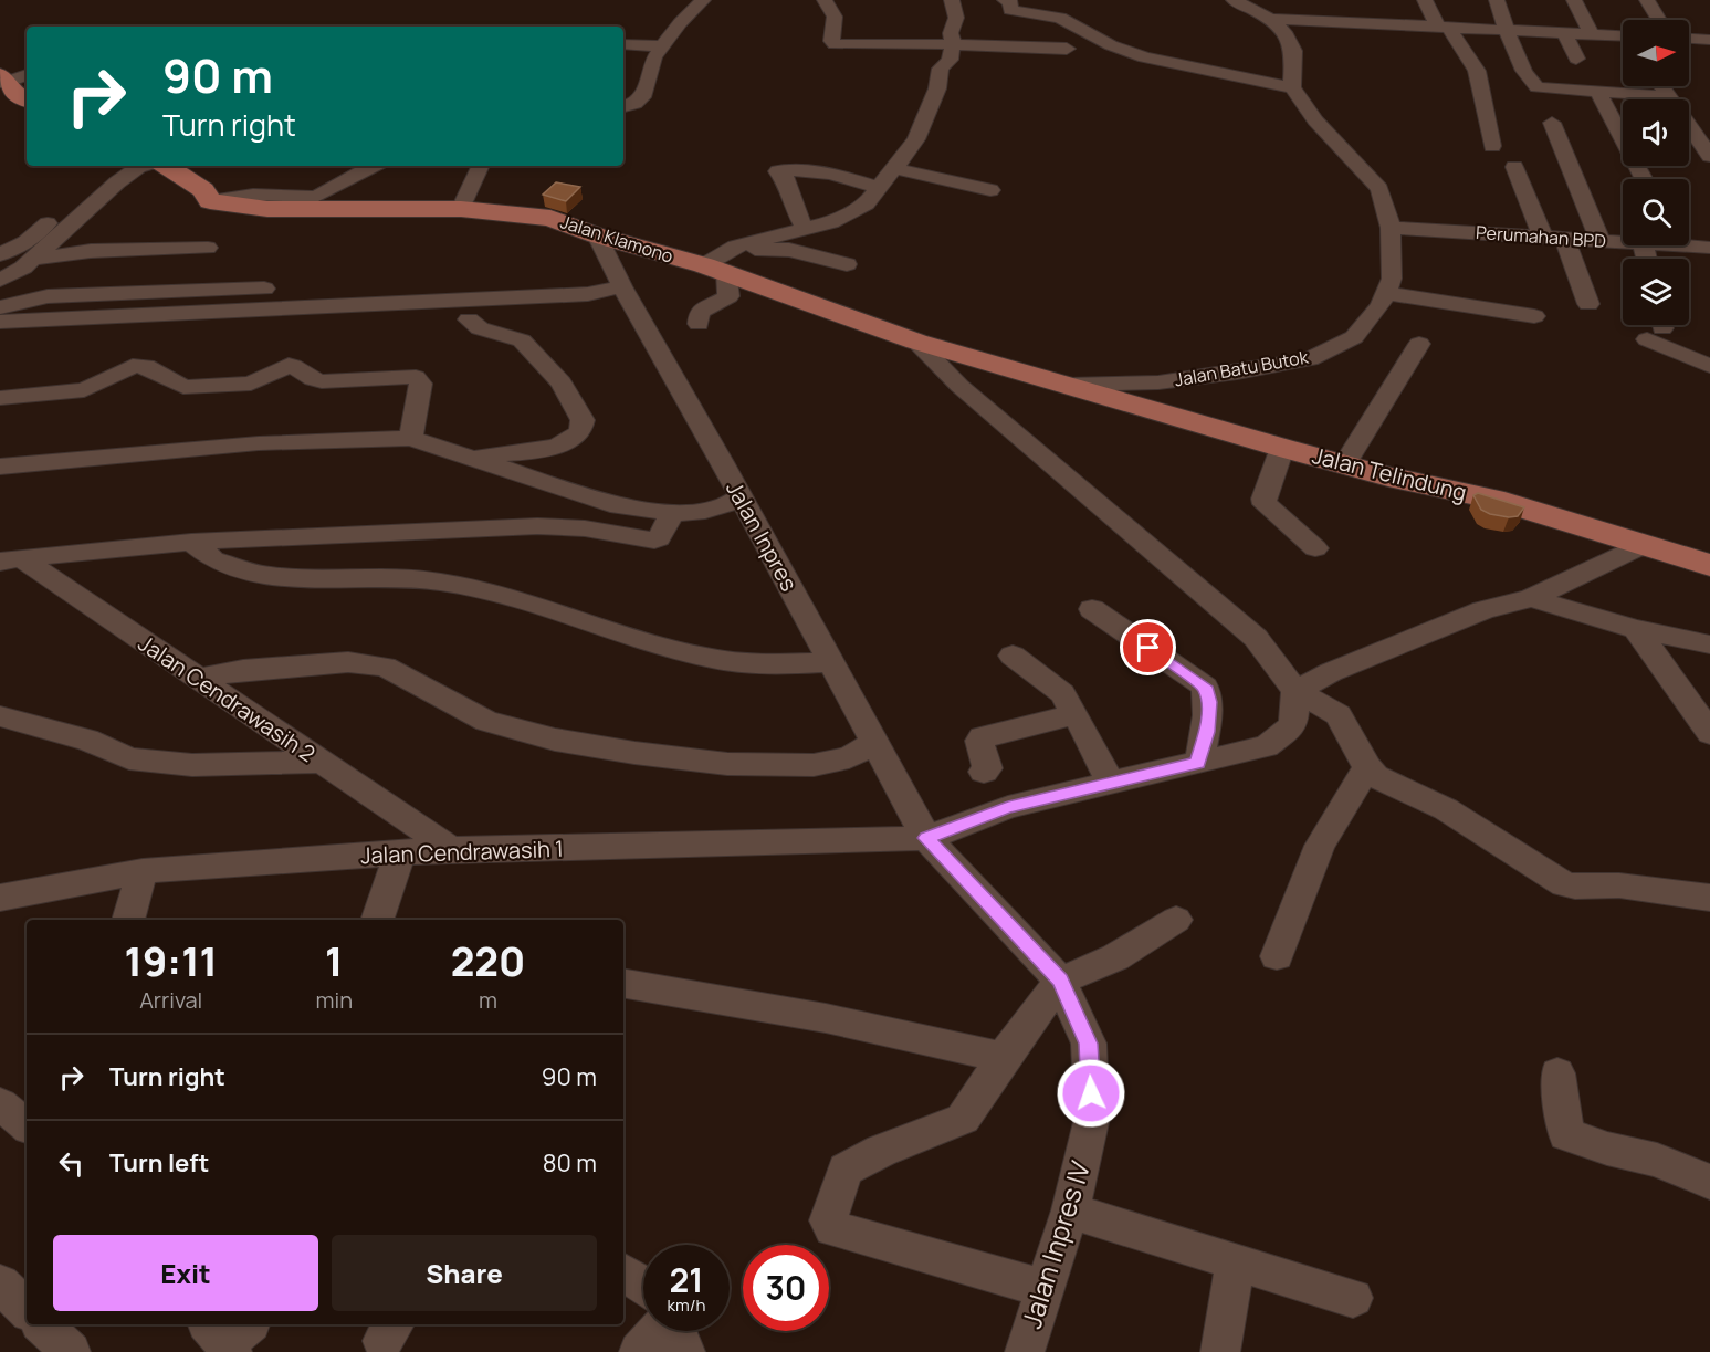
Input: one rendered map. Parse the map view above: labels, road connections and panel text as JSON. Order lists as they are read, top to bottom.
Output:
{
  "streets": {
    "main road": ["Jalan Klamono", "Jalan Telindung"],
    "street": [
      "Perumahan BPD",
      "Jalan Batu Butok",
      "Jalan Inpres",
      "Jalan Cendrawasih 2",
      "Jalan Cendrawasih 1",
      "Jalan Inpres IV"
    ]
  },
  "crossings": [
    ["Perumahan BPD", "Jalan Batu Butok"],
    ["Jalan Klamono", "Jalan Batu Butok"],
    ["Jalan Klamono", "Jalan Telindung"],
    ["Jalan Klamono", "Jalan Inpres"],
    ["Jalan Batu Butok", "Jalan Telindung"],
    ["Jalan Inpres", "Jalan Cendrawasih 1"],
    ["Jalan Inpres", "Jalan Inpres IV"],
    ["Jalan Cendrawasih 2", "Jalan Cendrawasih 1"],
    ["Jalan Cendrawasih 1", "Jalan Inpres IV"]
  ],
  "north": "right",
  "page": {
    "turn": ["90 m", "Turn right"],
    "eta": [
      "19:11",
      "Arrival",
      "1",
      "min",
      "220",
      "m"
    ],
    "list": [
      {
        "name": "Turn right",
        "value": "90 m"
      },
      {
        "name": "Turn left",
        "value": "80 m"
      }
    ],
    "buttons": ["Exit", "Share"],
    "speed": "21 km/h",
    "limit": "30"
  }
}
